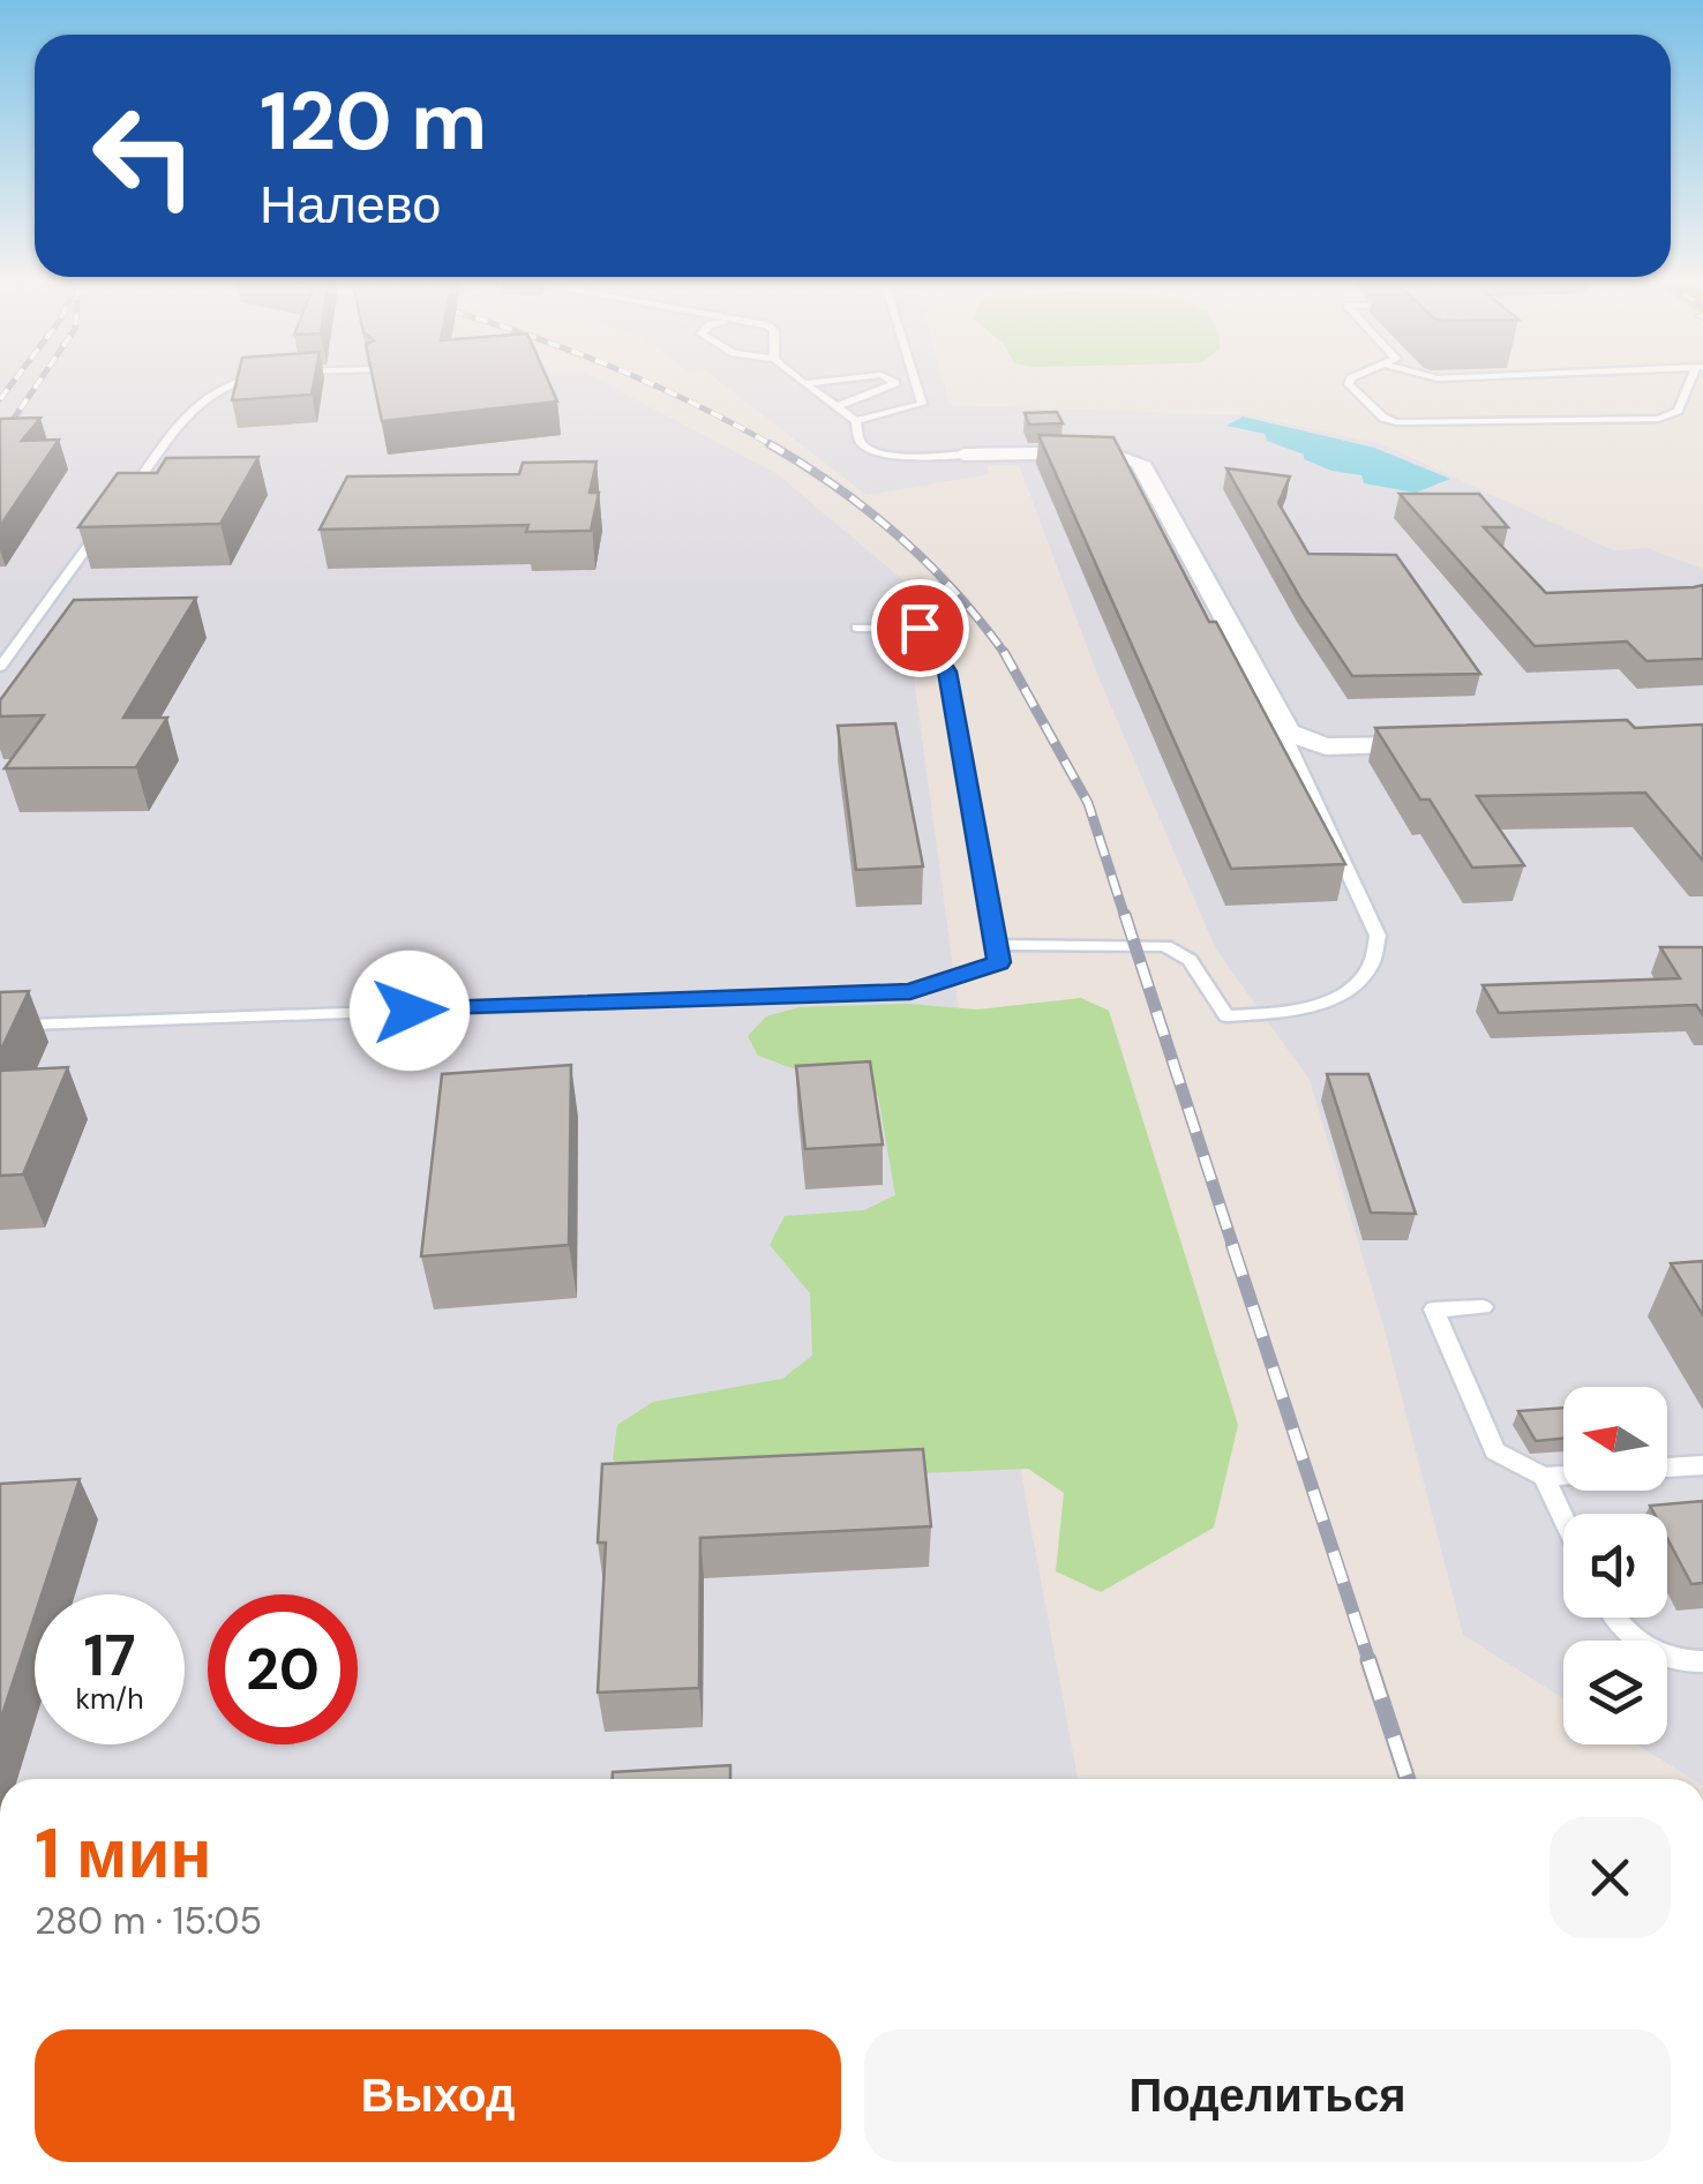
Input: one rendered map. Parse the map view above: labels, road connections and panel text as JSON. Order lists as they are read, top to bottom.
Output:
{
  "north": "left",
  "page": {
    "turn": ["120 m", "Налево"],
    "speed": "17 km/h",
    "limit": "20",
    "heading": ["1 мин", "280 m · 15:05"],
    "buttons": ["Выход", "Поделиться"]
  }
}
